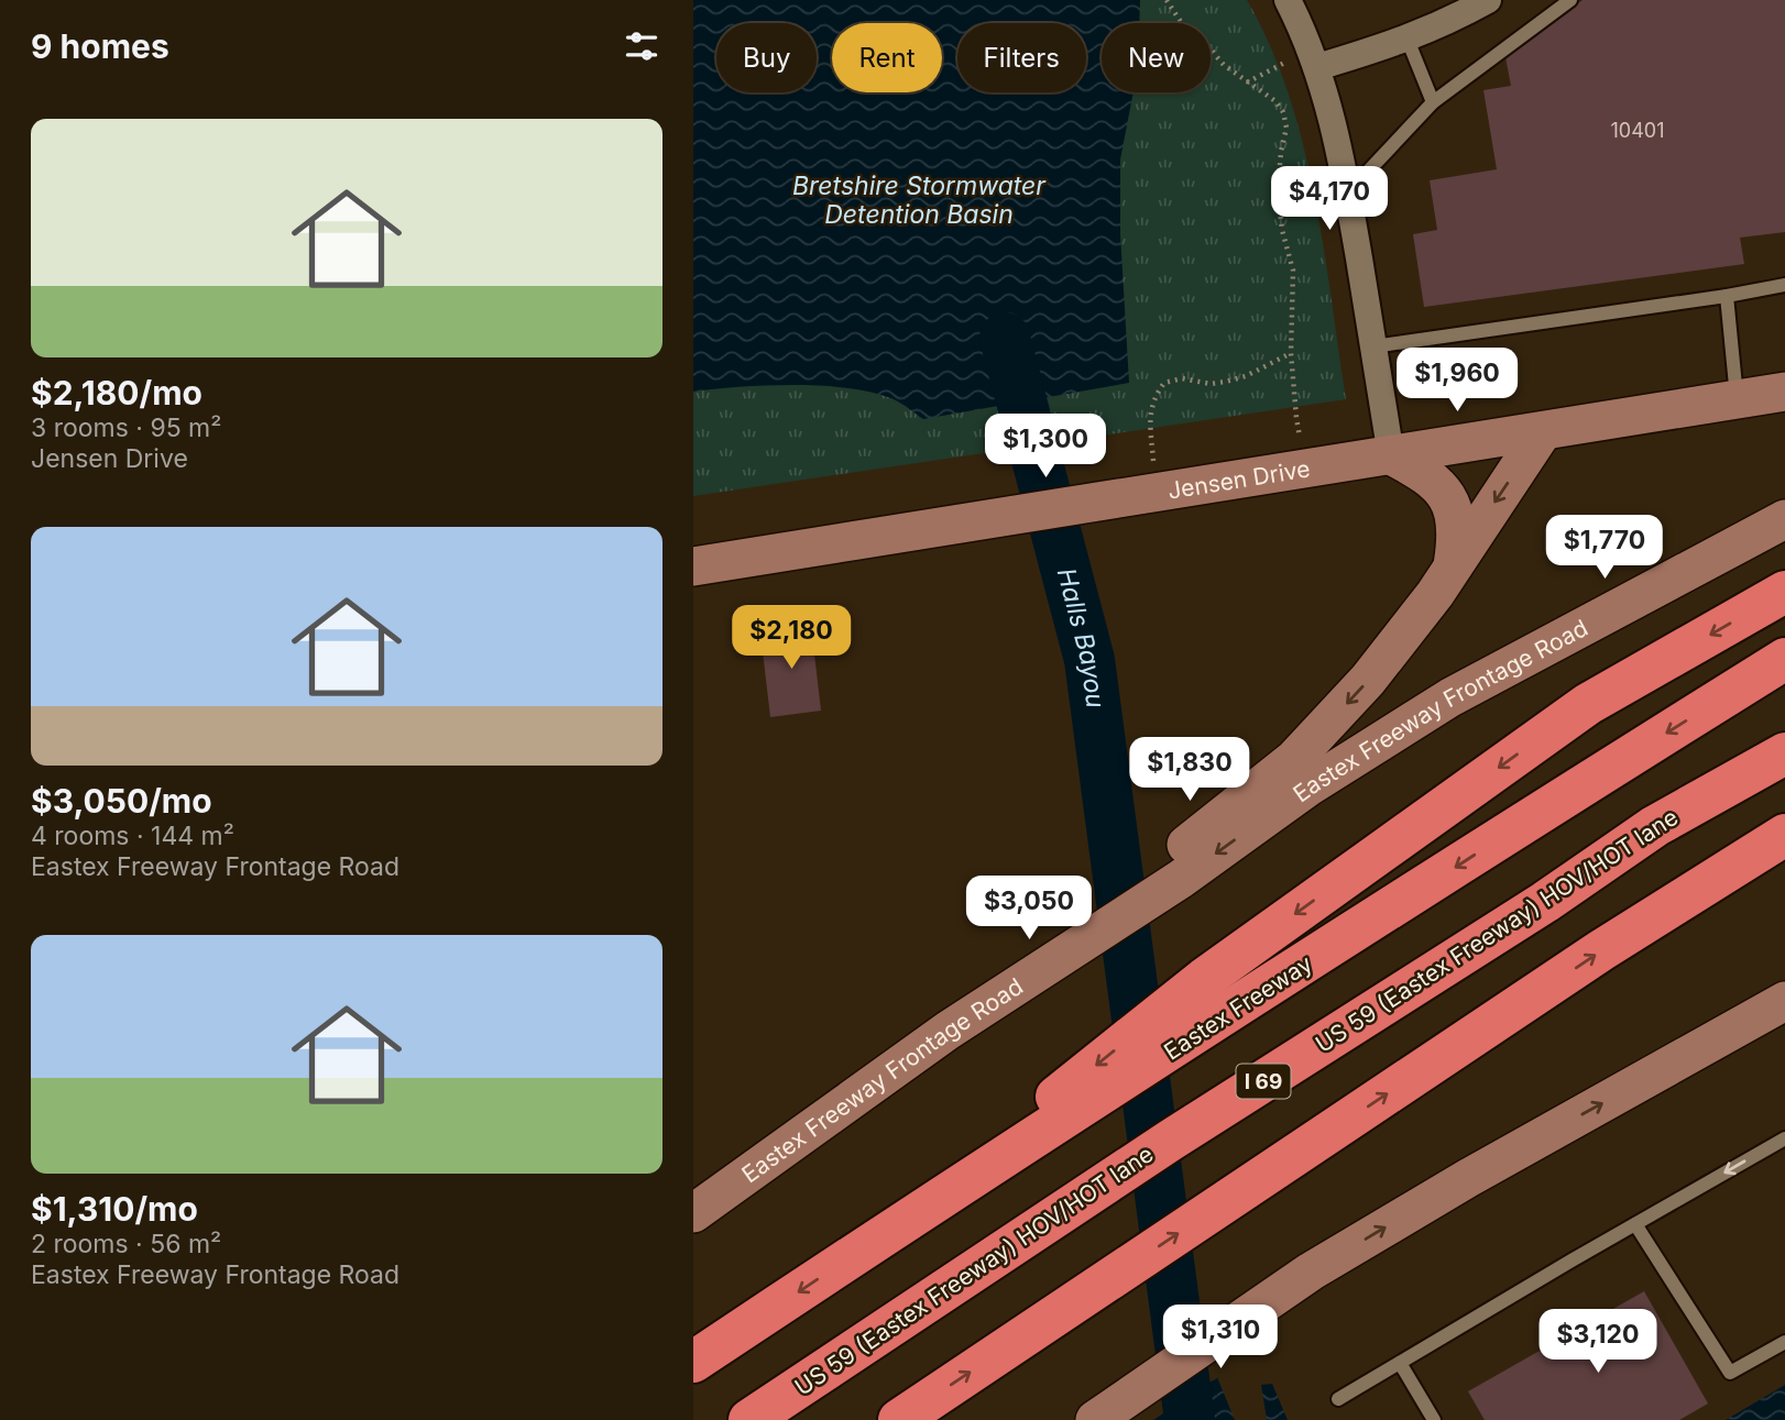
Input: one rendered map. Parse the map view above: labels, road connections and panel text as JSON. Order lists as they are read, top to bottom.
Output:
{
  "streets": {
    "highway": ["US 59 (Eastex Freeway) HOV/HOT lane", "Eastex Freeway", "I 69"],
    "main road": ["Jensen Drive", "Eastex Freeway Frontage Road"]
  },
  "one_way": ["Eastex Freeway Frontage Road"],
  "water": ["Bretshire Stormwater Detention Basin", "Halls Bayou"],
  "house_numbers": ["10401"],
  "page": {
    "heading": "9 homes",
    "chip": [
      "Buy",
      "Rent",
      "Filters",
      "New"
    ],
    "list": [
      {
        "name": "$2,180/mo",
        "note": "3 rooms · 95 m² · Jensen Drive"
      },
      {
        "name": "$3,050/mo",
        "note": "4 rooms · 144 m² · Eastex Freeway Frontage Road"
      },
      {
        "name": "$1,310/mo",
        "note": "2 rooms · 56 m² · Eastex Freeway Frontage Road"
      }
    ],
    "price": [
      "$4,170",
      "$1,960",
      "$1,300",
      "$1,770",
      "$2,180",
      "$1,830",
      "$3,050",
      "$1,310",
      "$3,120"
    ]
  }
}
